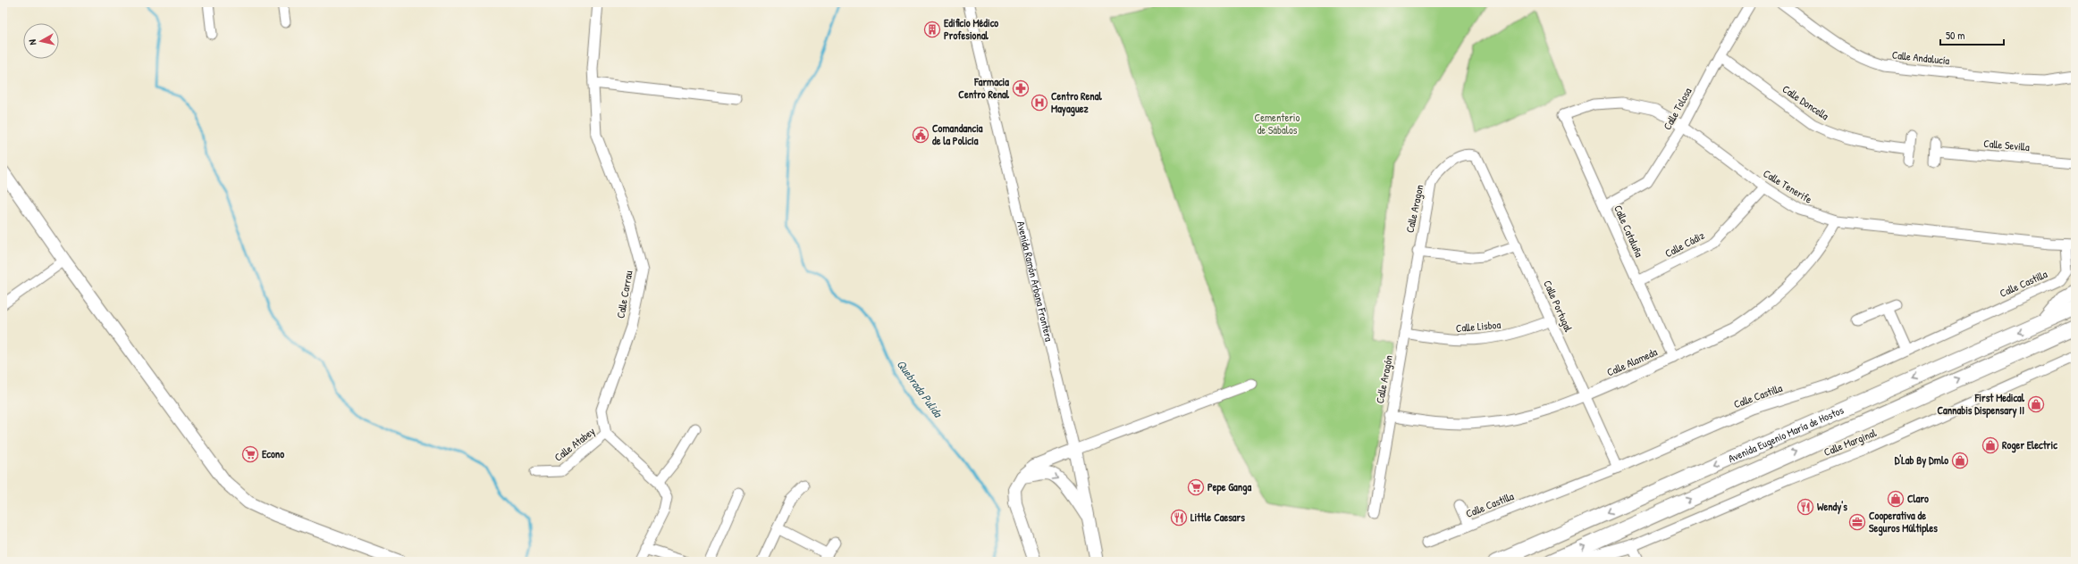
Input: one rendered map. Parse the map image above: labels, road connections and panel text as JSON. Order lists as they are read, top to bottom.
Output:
{
  "streets": {
    "highway": ["Avenida Eugenio María de Hostos"],
    "main road": ["Avenida Ramón Arbona Frontera"],
    "street": [
      "Calle Andalucía",
      "Calle Doncella",
      "Calle Tolosa",
      "Calle Sevilla",
      "Calle Tenerife",
      "Calle Aragon",
      "Calle Cataluña",
      "Calle Cádiz",
      "Calle Castilla",
      "Calle Carrau",
      "Calle Portugal",
      "Calle Lisboa",
      "Calle Alameda",
      "Calle Aragón",
      "Calle Marginal",
      "Calle Atabey"
    ]
  },
  "crossings": [
    ["Calle Doncella", "Calle Tolosa"],
    ["Calle Tolosa", "Calle Tenerife"],
    ["Calle Tolosa", "Calle Cataluña"],
    ["Calle Tenerife", "Calle Cataluña"],
    ["Calle Tenerife", "Calle Cádiz"],
    ["Calle Tenerife", "Calle Castilla"],
    ["Calle Tenerife", "Calle Alameda"],
    ["Calle Aragon", "Calle Portugal"],
    ["Calle Aragon", "Calle Aragón"],
    ["Calle Cataluña", "Calle Cádiz"],
    ["Calle Cataluña", "Calle Alameda"],
    ["Calle Castilla", "Calle Portugal"],
    ["Calle Carrau", "Calle Atabey"],
    ["Calle Portugal", "Calle Lisboa"],
    ["Calle Portugal", "Calle Alameda"],
    ["Calle Lisboa", "Calle Aragón"],
    ["Calle Alameda", "Calle Aragón"]
  ],
  "water": ["Quebrada Pulida"],
  "parks": ["Cementerio de Sábalos"],
  "places": {
    "building": ["Edificio Médico Profesional"],
    "pharmacy": ["Farmacia Centro Renal"],
    "hospital": ["Centro Renal Mayaguez"],
    "public building": ["Comandancia de la Policía"],
    "shop": [
      "First Medical Cannabis Dispensary II",
      "Roger Electric",
      "D'Lab By Dmlo",
      "Claro"
    ],
    "supermarket": ["Econo", "Pepe Ganga"],
    "restaurant": ["Wendy's", "Little Caesars"],
    "office": ["Cooperativa de Seguros Múltiples"]
  },
  "scale_bar": "50 m",
  "north": "left"
}
